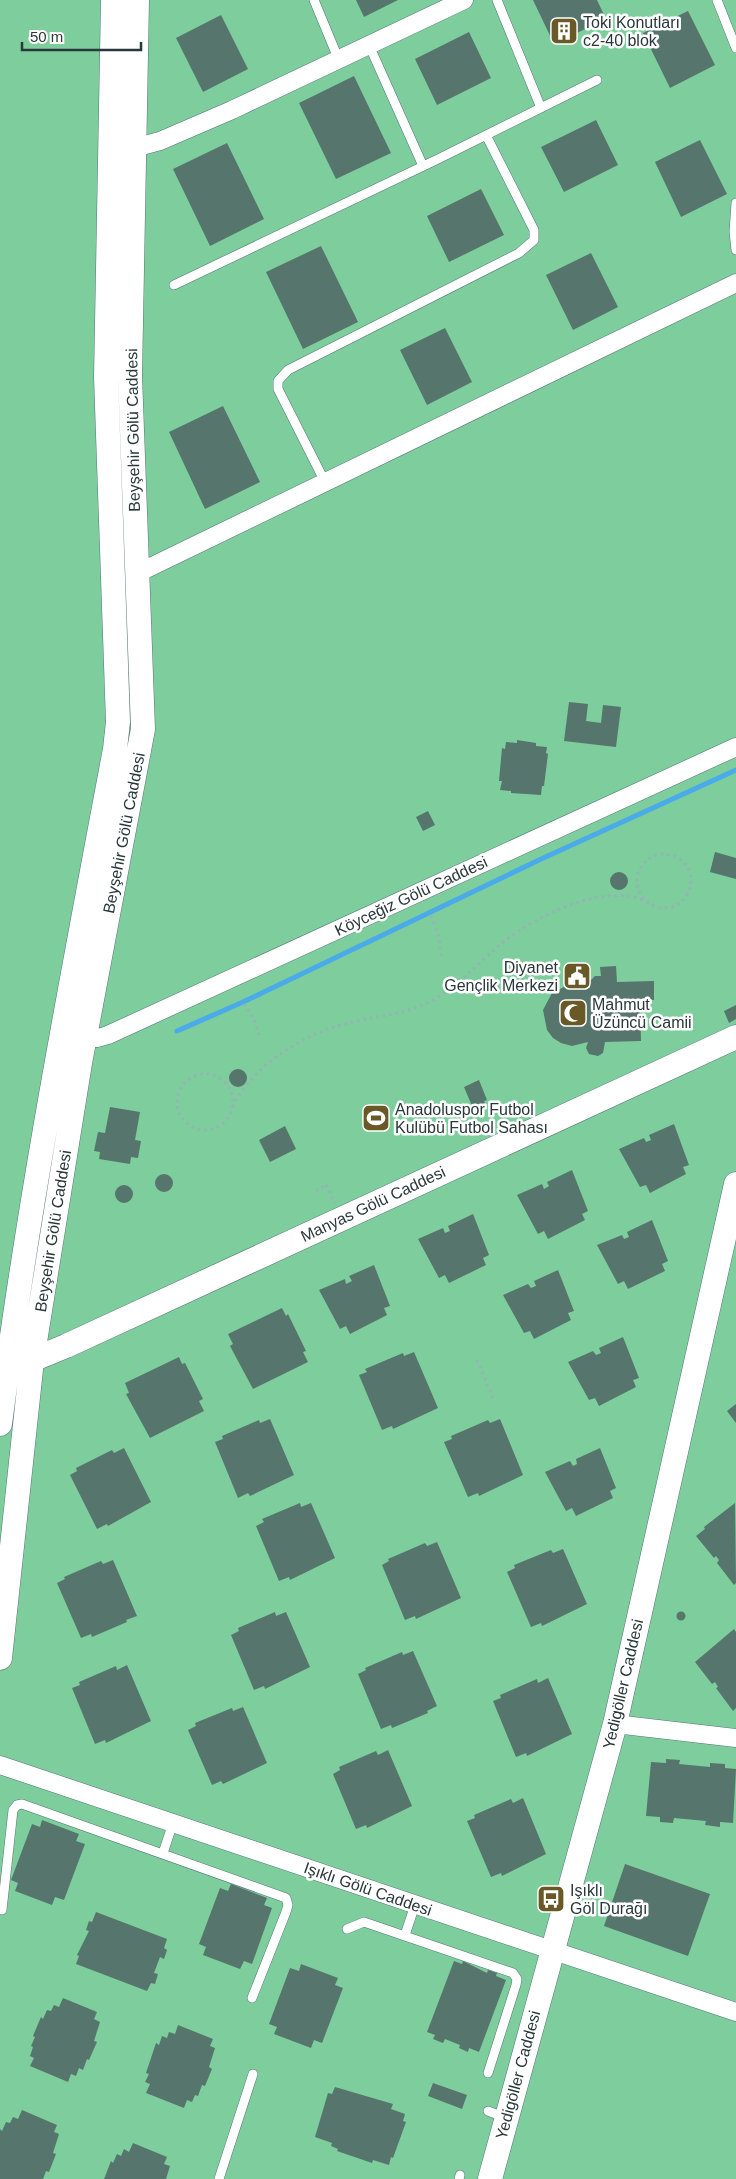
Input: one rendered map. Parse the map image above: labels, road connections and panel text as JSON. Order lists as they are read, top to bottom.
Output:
{
  "streets": {
    "main road": ["Beyşehir Gölü Caddesi", "Manyas Gölü Caddesi", "Yedigöller Caddesi"],
    "street": ["Köyceğiz Gölü Caddesi", "Işıklı Gölü Caddesi"]
  },
  "crossings": [
    ["Beyşehir Gölü Caddesi", "Köyceğiz Gölü Caddesi"],
    ["Beyşehir Gölü Caddesi", "Manyas Gölü Caddesi"],
    ["Yedigöller Caddesi", "Işıklı Gölü Caddesi"]
  ],
  "places": {
    "building": ["Toki Konutları c2-40 blok"],
    "public building": ["Diyanet Gençlik Merkezi"],
    "mosque": ["Mahmut Üzüncü Camii"],
    "sports": ["Anadoluspor Futbol Kulübü Futbol Sahası"],
    "bus stop": ["Işıklı Göl Durağı"]
  },
  "scale_bar": "50 m"
}
